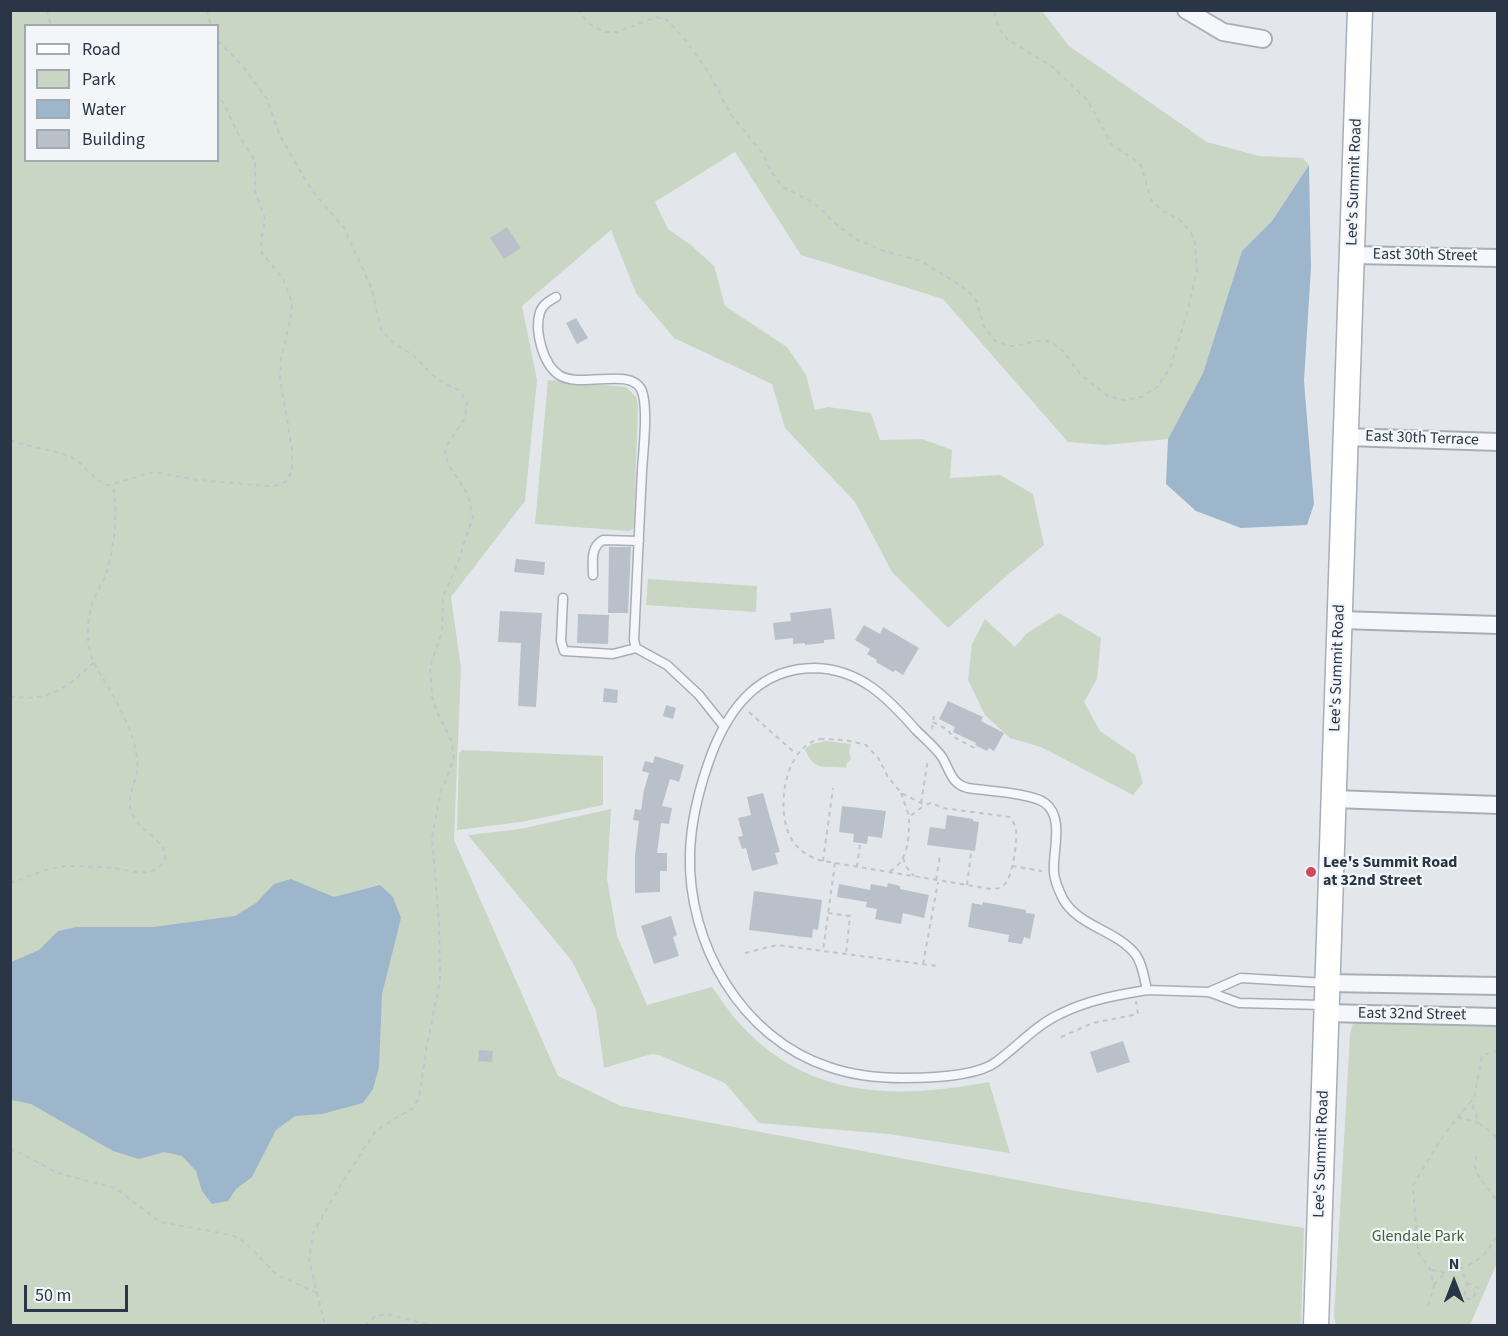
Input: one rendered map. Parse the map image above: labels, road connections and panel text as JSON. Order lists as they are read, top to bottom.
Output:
{
  "streets": {
    "main road": ["Lee's Summit Road"],
    "street": ["East 30th Street", "East 30th Terrace", "East 32nd Street"]
  },
  "crossings": [
    ["Lee's Summit Road", "East 30th Street"],
    ["Lee's Summit Road", "East 30th Terrace"],
    ["Lee's Summit Road", "East 32nd Street"]
  ],
  "parks": ["Glendale Park"],
  "places": ["Lee's Summit Road at 32nd Street"],
  "legend": [
    "Road",
    "Park",
    "Water",
    "Building"
  ],
  "scale_bar": "50 m",
  "north": "top"
}
